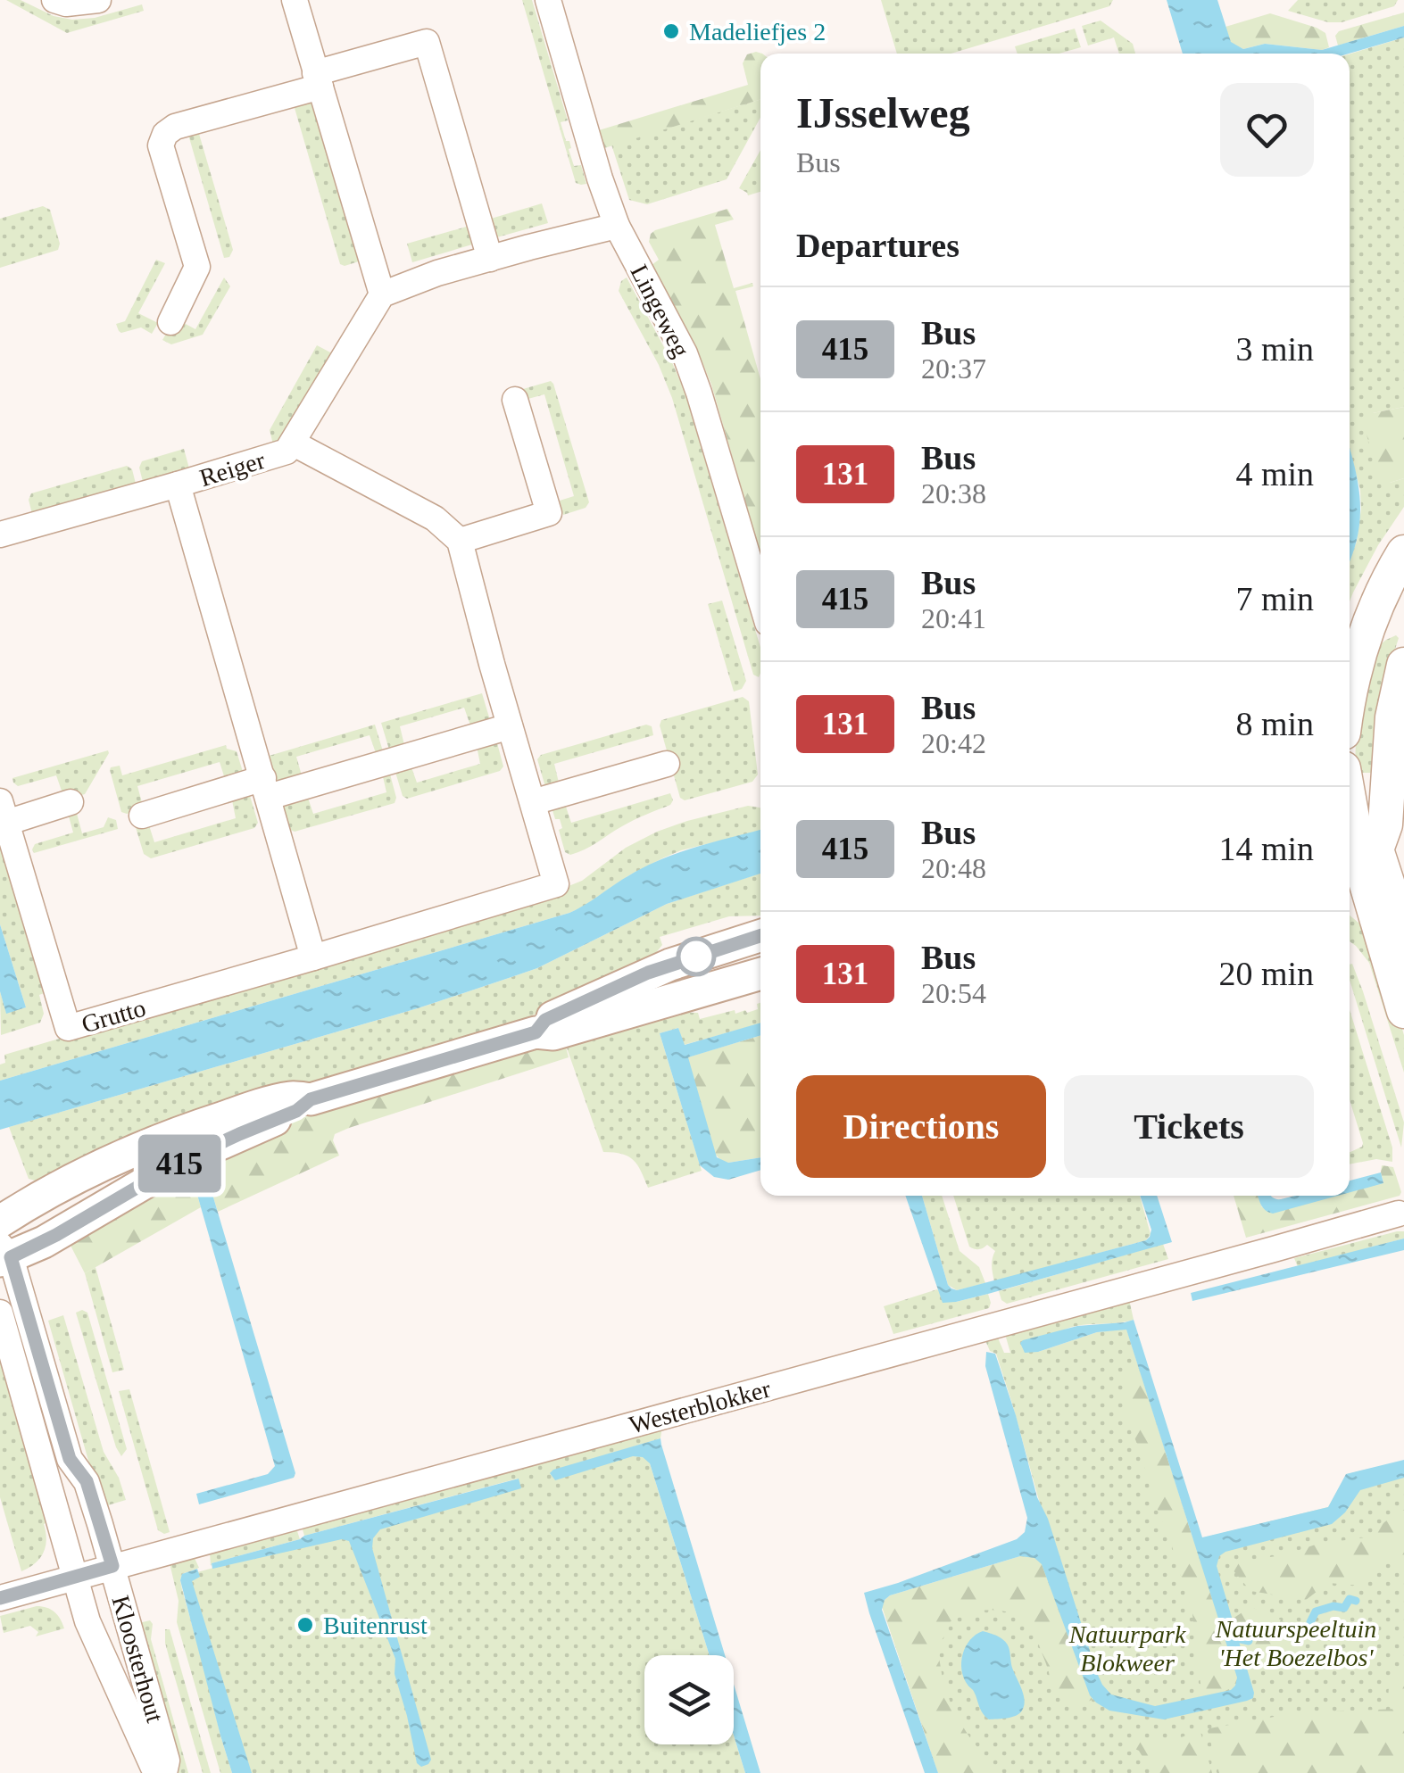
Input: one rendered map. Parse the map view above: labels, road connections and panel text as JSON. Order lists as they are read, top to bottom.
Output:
{
  "streets": {
    "street": [
      "Lingeweg",
      "Reiger",
      "Grutto",
      "Westerblokker",
      "Kloosterhout"
    ]
  },
  "crossings": [
    ["Westerblokker", "Kloosterhout"]
  ],
  "parks": ["Natuurspeeltuin 'Het Boezelbos'", "Natuurpark Blokweer"],
  "places": ["Madeliefjes 2", "Buitenrust"],
  "lines": ["bus line 415"],
  "page": {
    "on_map": "415",
    "heading": [
      ["IJsselweg", "Bus"],
      "Departures"
    ],
    "list": [
      {
        "mark": "415",
        "name": "Bus",
        "note": "20:37",
        "value": "3 min"
      },
      {
        "mark": "131",
        "name": "Bus",
        "note": "20:38",
        "value": "4 min"
      },
      {
        "mark": "415",
        "name": "Bus",
        "note": "20:41",
        "value": "7 min"
      },
      {
        "mark": "131",
        "name": "Bus",
        "note": "20:42",
        "value": "8 min"
      },
      {
        "mark": "415",
        "name": "Bus",
        "note": "20:48",
        "value": "14 min"
      },
      {
        "mark": "131",
        "name": "Bus",
        "note": "20:54",
        "value": "20 min"
      }
    ],
    "buttons": ["Directions", "Tickets"]
  }
}
